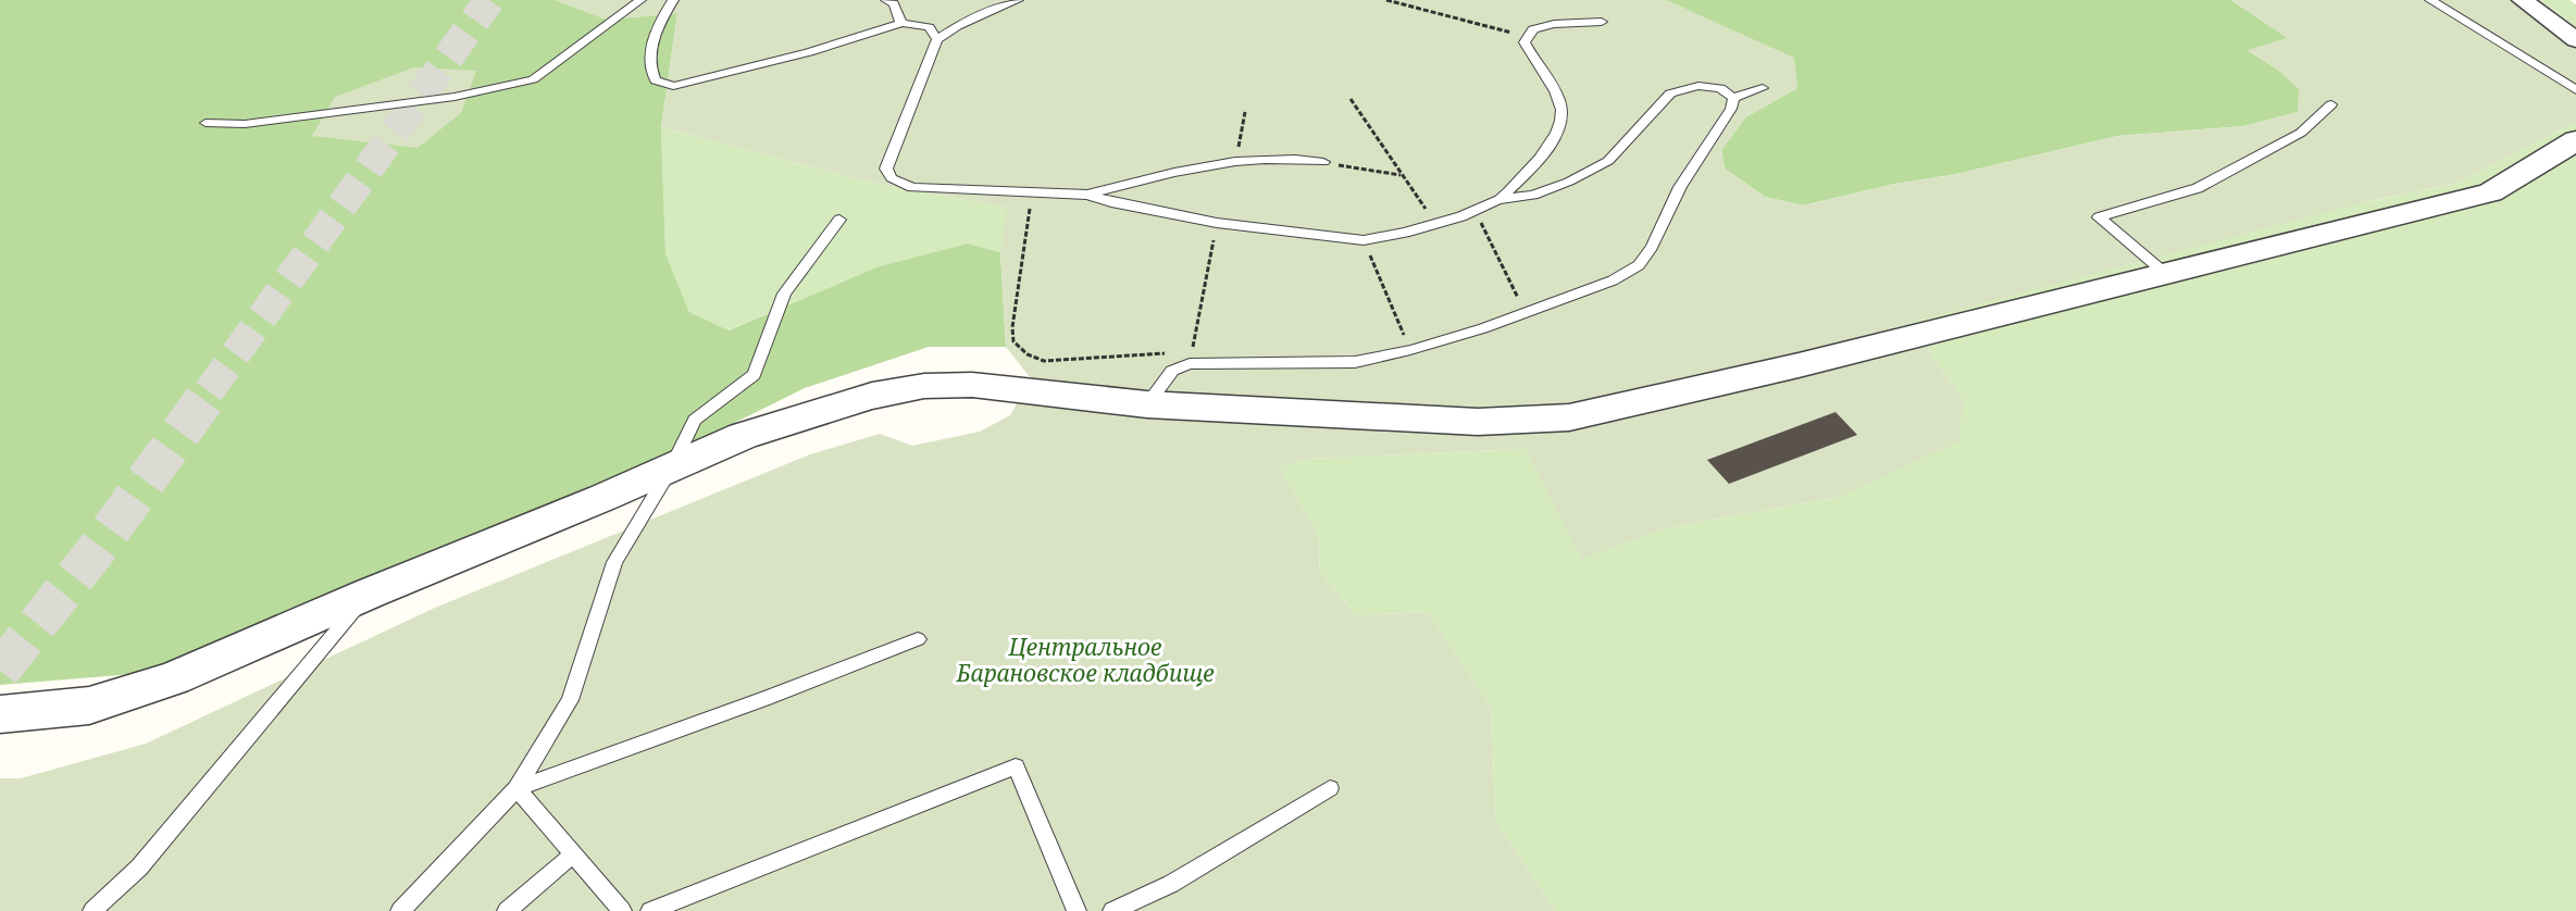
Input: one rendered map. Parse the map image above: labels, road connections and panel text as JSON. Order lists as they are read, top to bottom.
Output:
{
  "parks": ["Центральное Барановское кладбище"]
}
